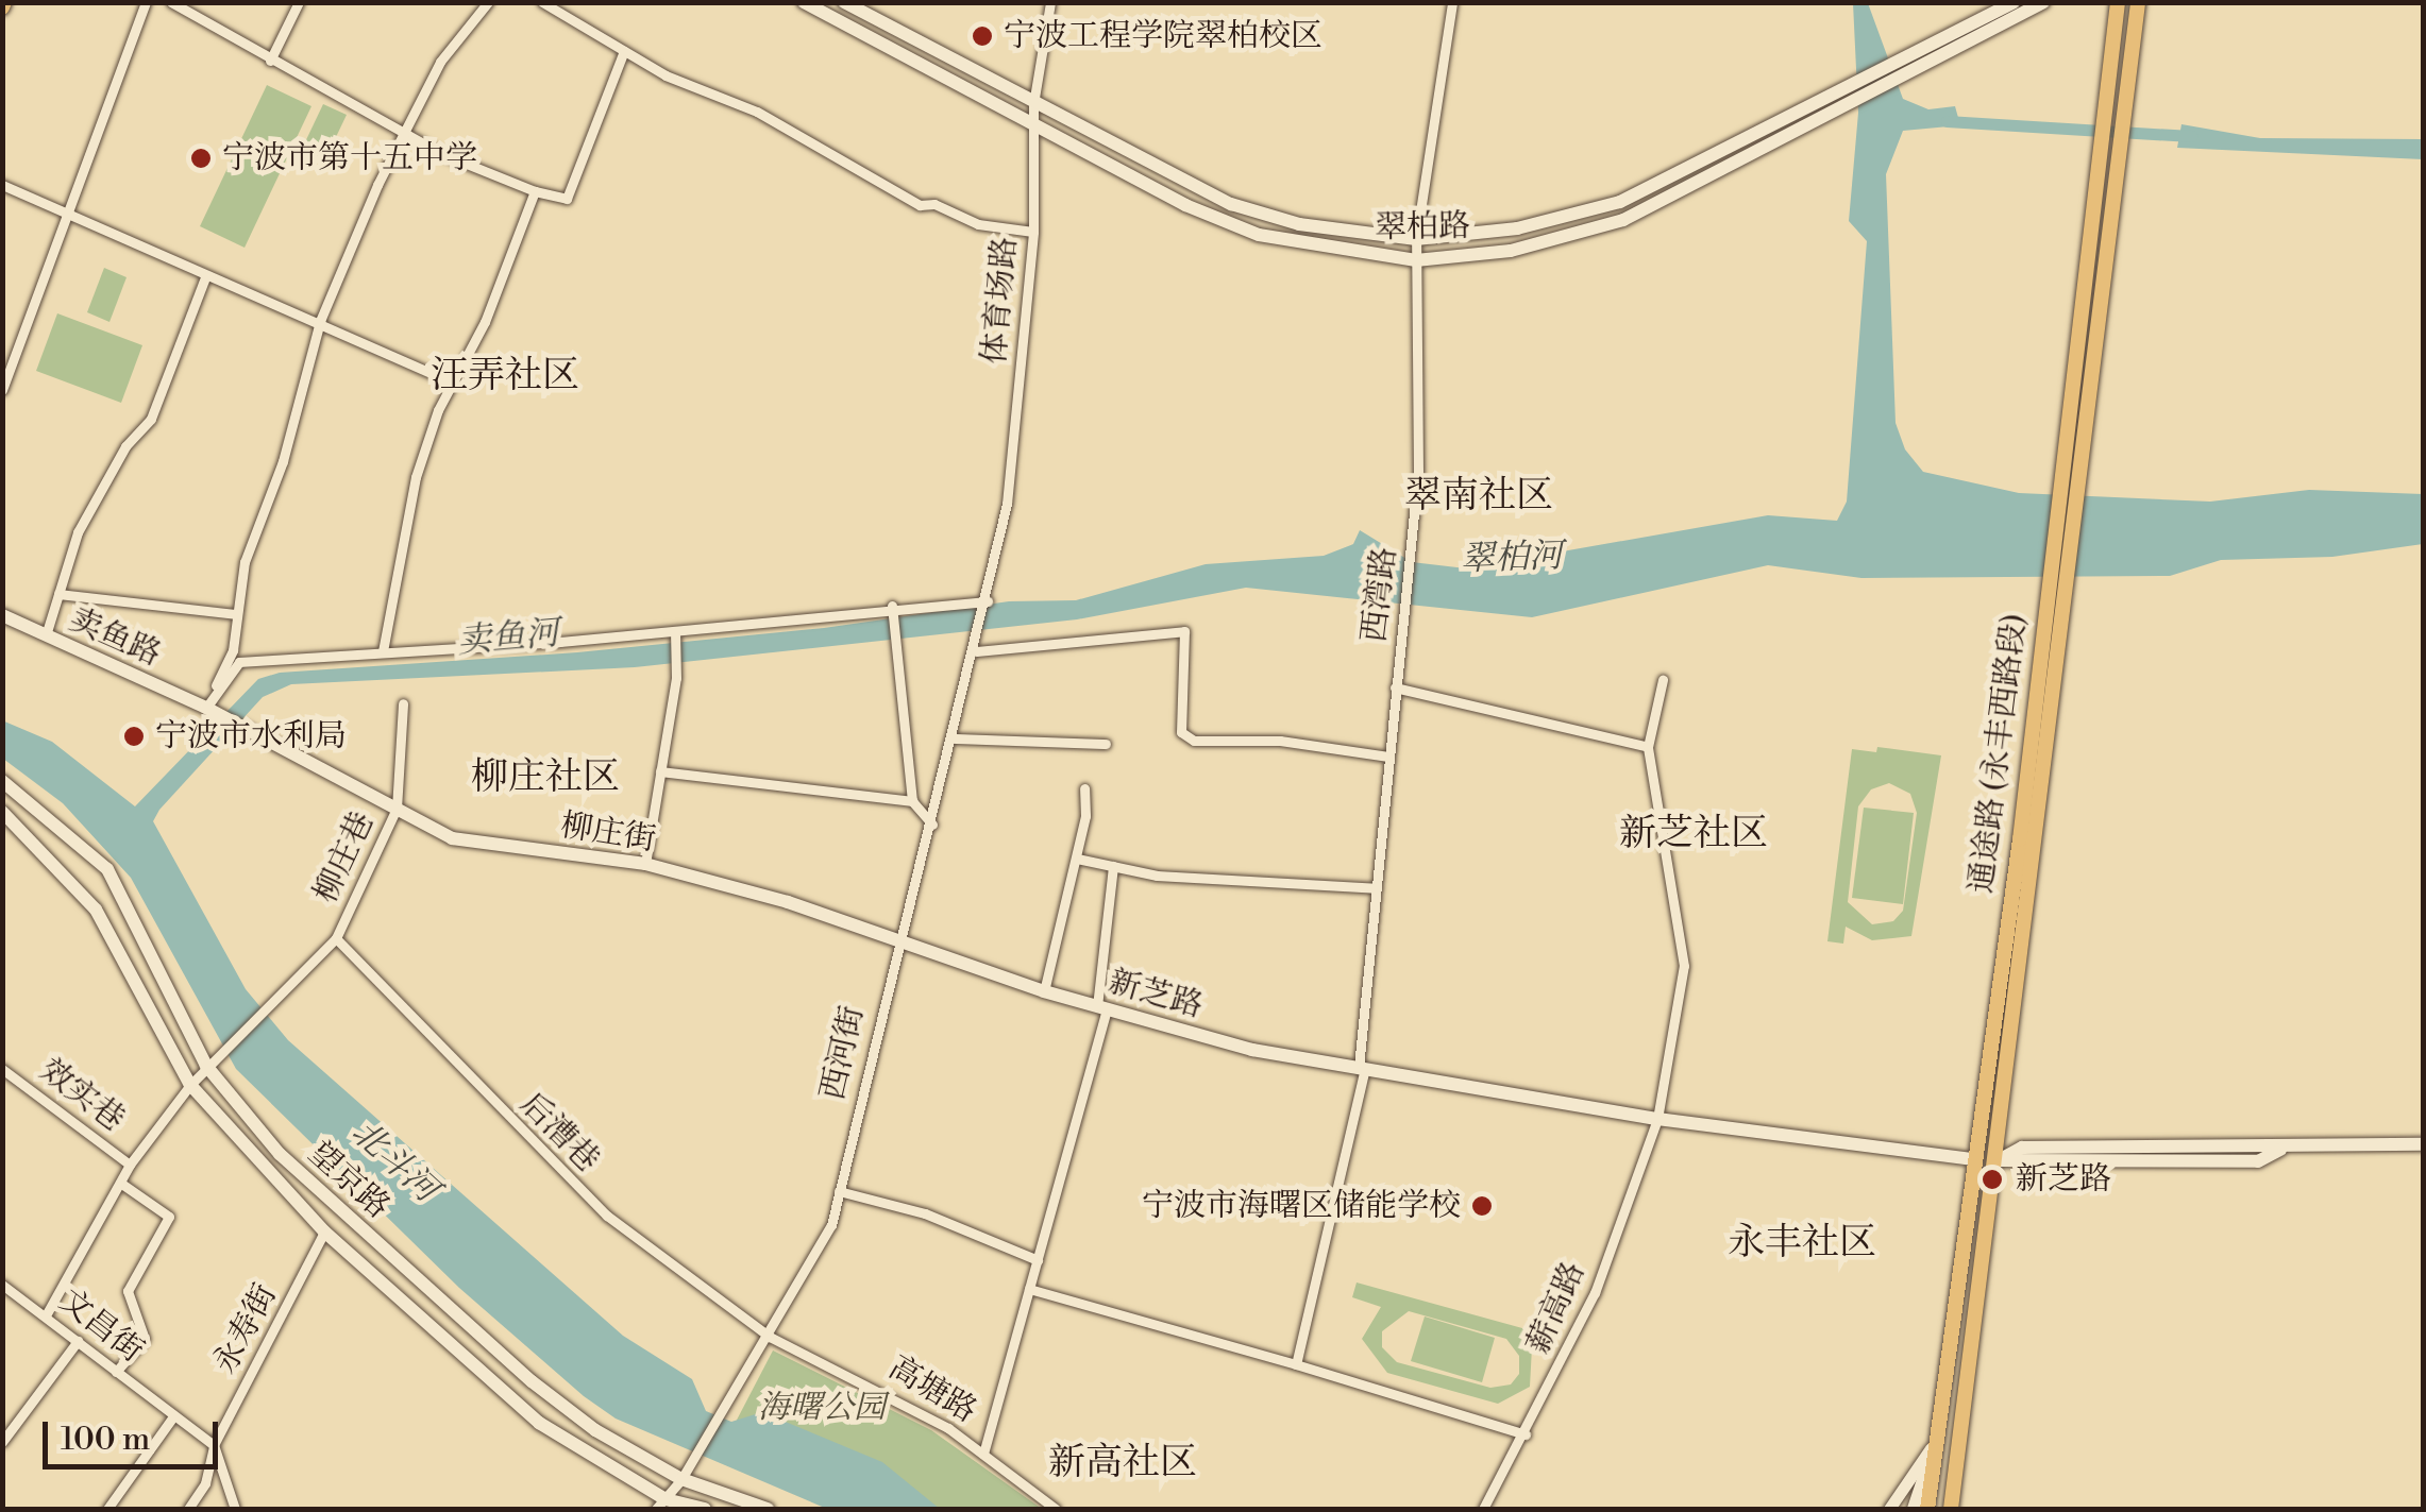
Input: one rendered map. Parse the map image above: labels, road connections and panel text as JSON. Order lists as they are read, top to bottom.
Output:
{
  "streets": {
    "main road": [
      "翠柏路",
      "卖鱼路",
      "通途路 (永丰西路段)",
      "柳庄街",
      "新芝路",
      "望京路"
    ],
    "street": [
      "体育场路",
      "西湾路",
      "柳庄巷",
      "西河街",
      "效实巷",
      "后漕巷",
      "薪高路",
      "文昌街",
      "永寿街",
      "高塘路"
    ]
  },
  "crossings": [
    ["翠柏路", "体育场路"],
    ["翠柏路", "西湾路"],
    ["体育场路", "西河街"],
    ["西湾路", "新芝路"],
    ["卖鱼路", "柳庄街"],
    ["通途路 (永丰西路段)", "新芝路"],
    ["柳庄街", "柳庄巷"],
    ["柳庄街", "新芝路"],
    ["柳庄街", "西河街"],
    ["柳庄巷", "效实巷"],
    ["柳庄巷", "后漕巷"],
    ["柳庄巷", "望京路"],
    ["柳庄巷", "文昌街"],
    ["新芝路", "西河街"],
    ["新芝路", "薪高路"],
    ["西河街", "后漕巷"],
    ["西河街", "望京路"],
    ["西河街", "高塘路"],
    ["后漕巷", "高塘路"],
    ["望京路", "永寿街"],
    ["文昌街", "永寿街"]
  ],
  "districts": [
    "汪弄社区",
    "翠南社区",
    "柳庄社区",
    "新芝社区",
    "永丰社区",
    "新高社区"
  ],
  "water": ["翠柏河", "卖鱼河", "北斗河"],
  "parks": ["海曙公园"],
  "places": [
    "宁波工程学院翠柏校区",
    "宁波市第十五中学",
    "宁波市水利局",
    "新芝路",
    "宁波市海曙区储能学校"
  ],
  "scale_bar": "100 m"
}
